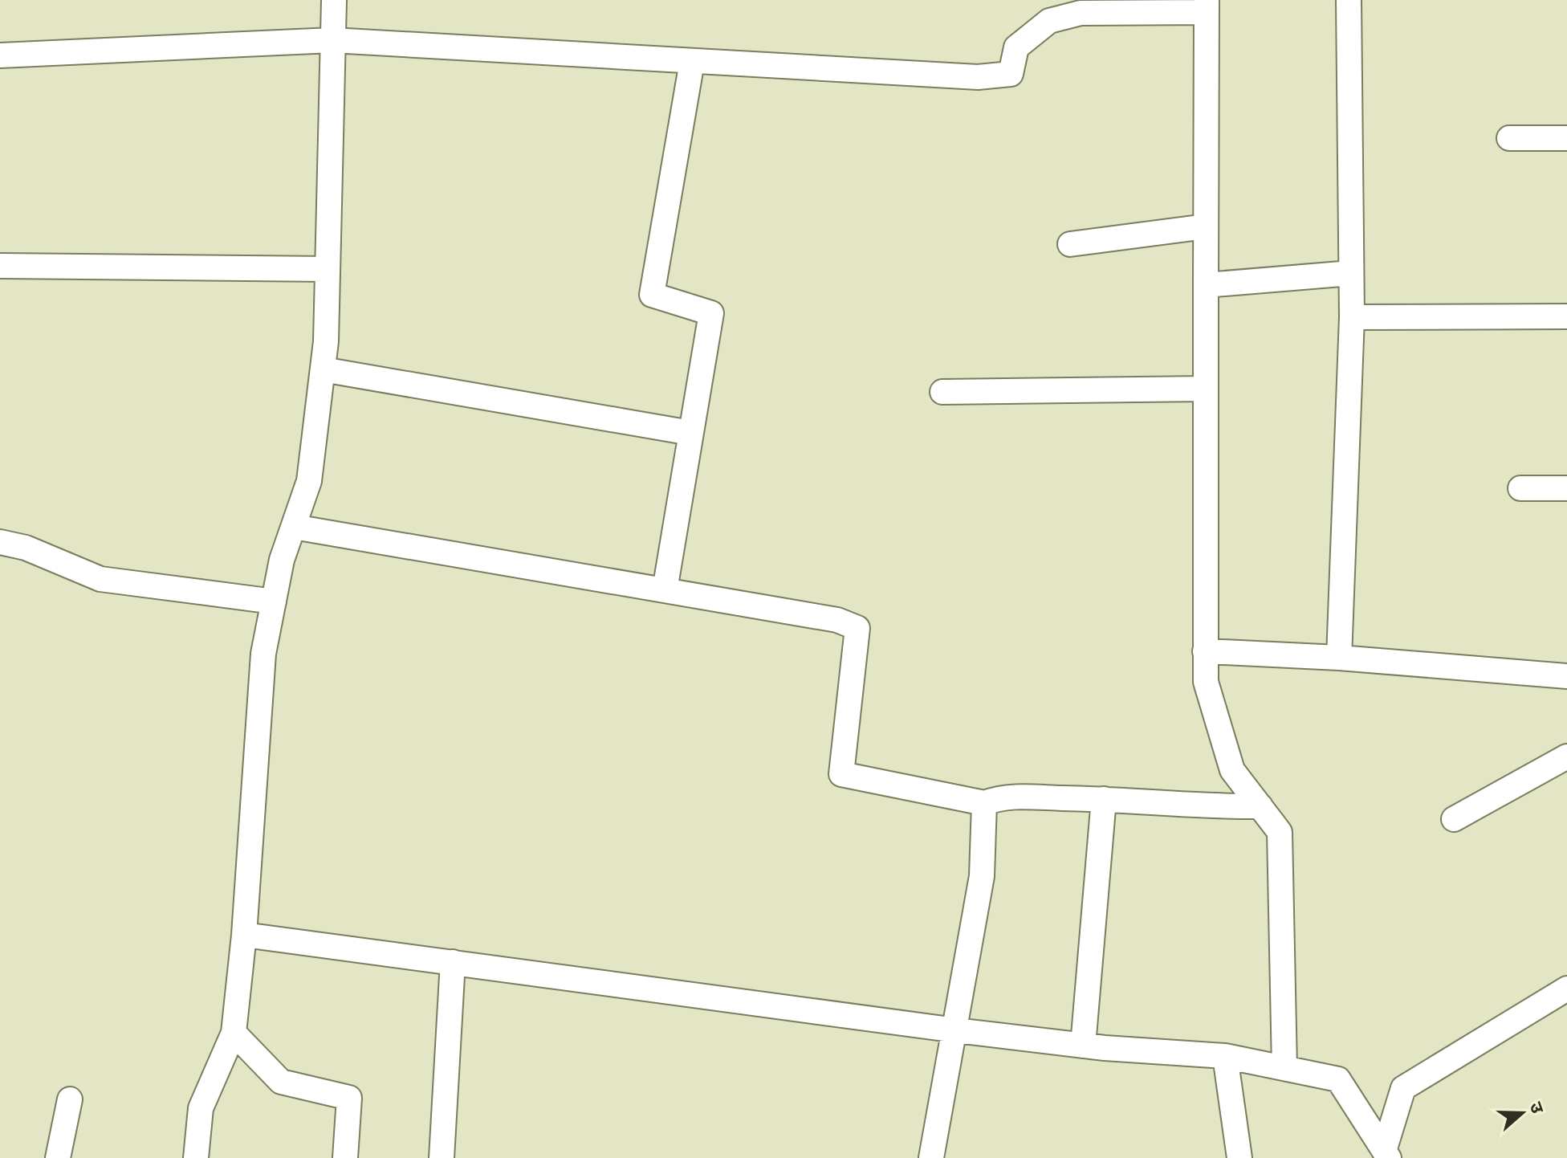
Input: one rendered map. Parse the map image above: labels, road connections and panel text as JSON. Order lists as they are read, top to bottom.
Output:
{
  "north": "right"
}
